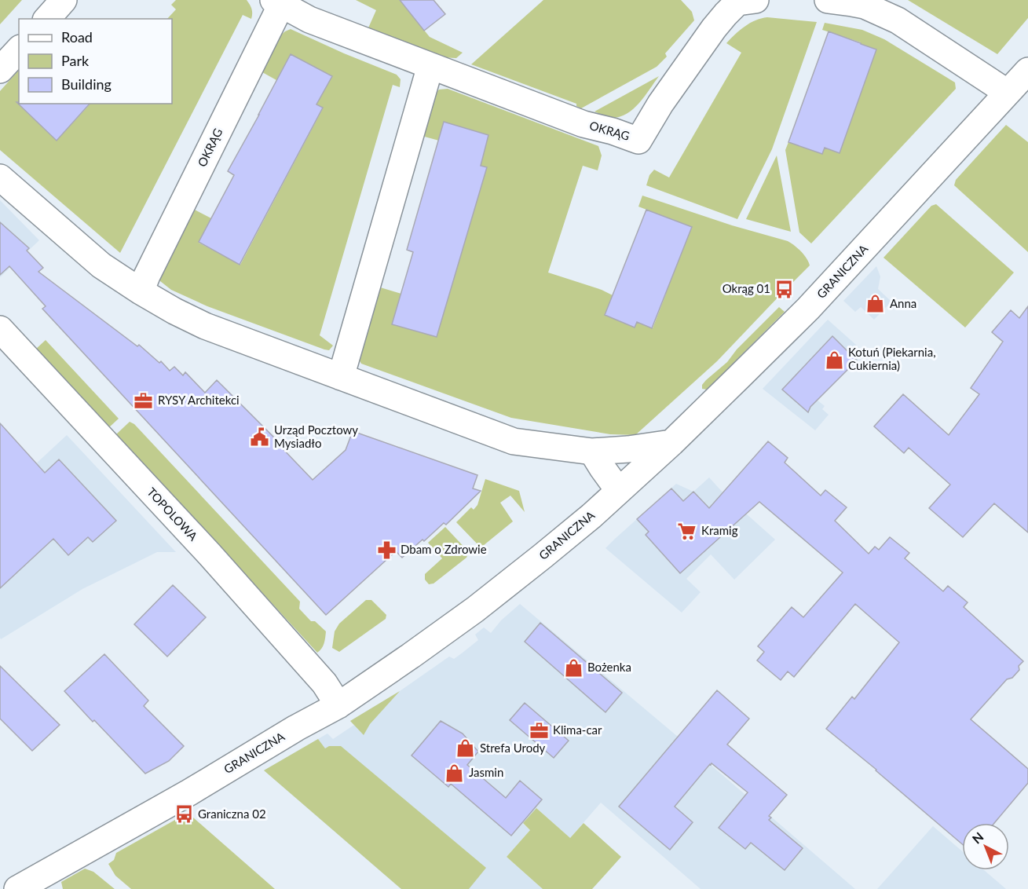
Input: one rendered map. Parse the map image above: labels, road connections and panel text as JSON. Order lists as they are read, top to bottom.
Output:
{
  "streets": {
    "street": ["OKRĄG", "GRANICZNA", "TOPOLOWA"]
  },
  "crossings": [
    ["GRANICZNA", "TOPOLOWA"]
  ],
  "places": {
    "bus stop": ["Okrąg 01", "Graniczna 02"],
    "shop": [
      "Anna",
      "Kotuń (Piekarnia, Cukiernia)",
      "Bożenka",
      "Strefa Urody",
      "Jasmin"
    ],
    "office": ["RYSY Architekci", "Klima-car"],
    "public building": ["Urząd Pocztowy Mysiadło"],
    "supermarket": ["Kramig"],
    "pharmacy": ["Dbam o Zdrowie"]
  },
  "legend": ["Road", "Park", "Building"],
  "north": "top left"
}
